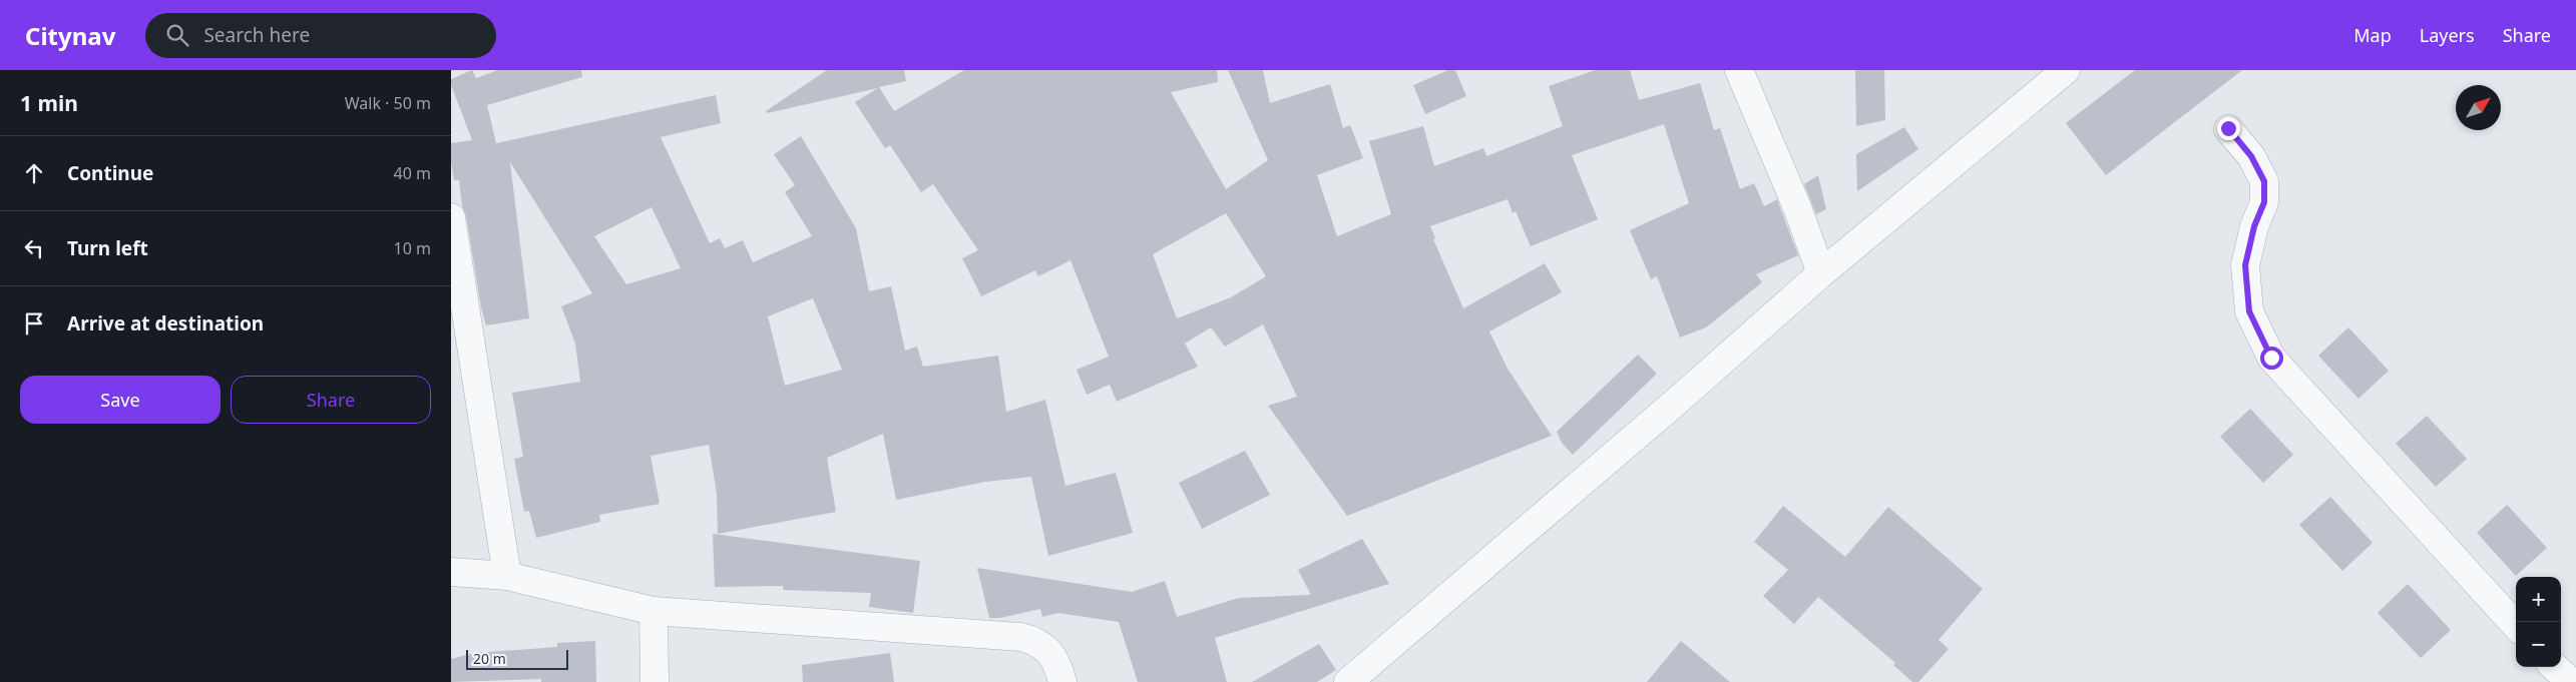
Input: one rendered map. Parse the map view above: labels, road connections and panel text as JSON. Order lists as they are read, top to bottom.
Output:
{
  "scale_bar": "20 m",
  "north": "top right",
  "page": {
    "header": "Citynav",
    "search": "Search here",
    "nav": ["Map", "Layers", "Share"],
    "heading": ["1 min", "Walk · 50 m"],
    "list": [
      ["Continue", "40 m"],
      ["Turn left", "10 m"],
      "Arrive at destination"
    ],
    "buttons": ["Save", "Share"],
    "map_buttons": ["+", "−"],
    "scale": "20 m"
  }
}
